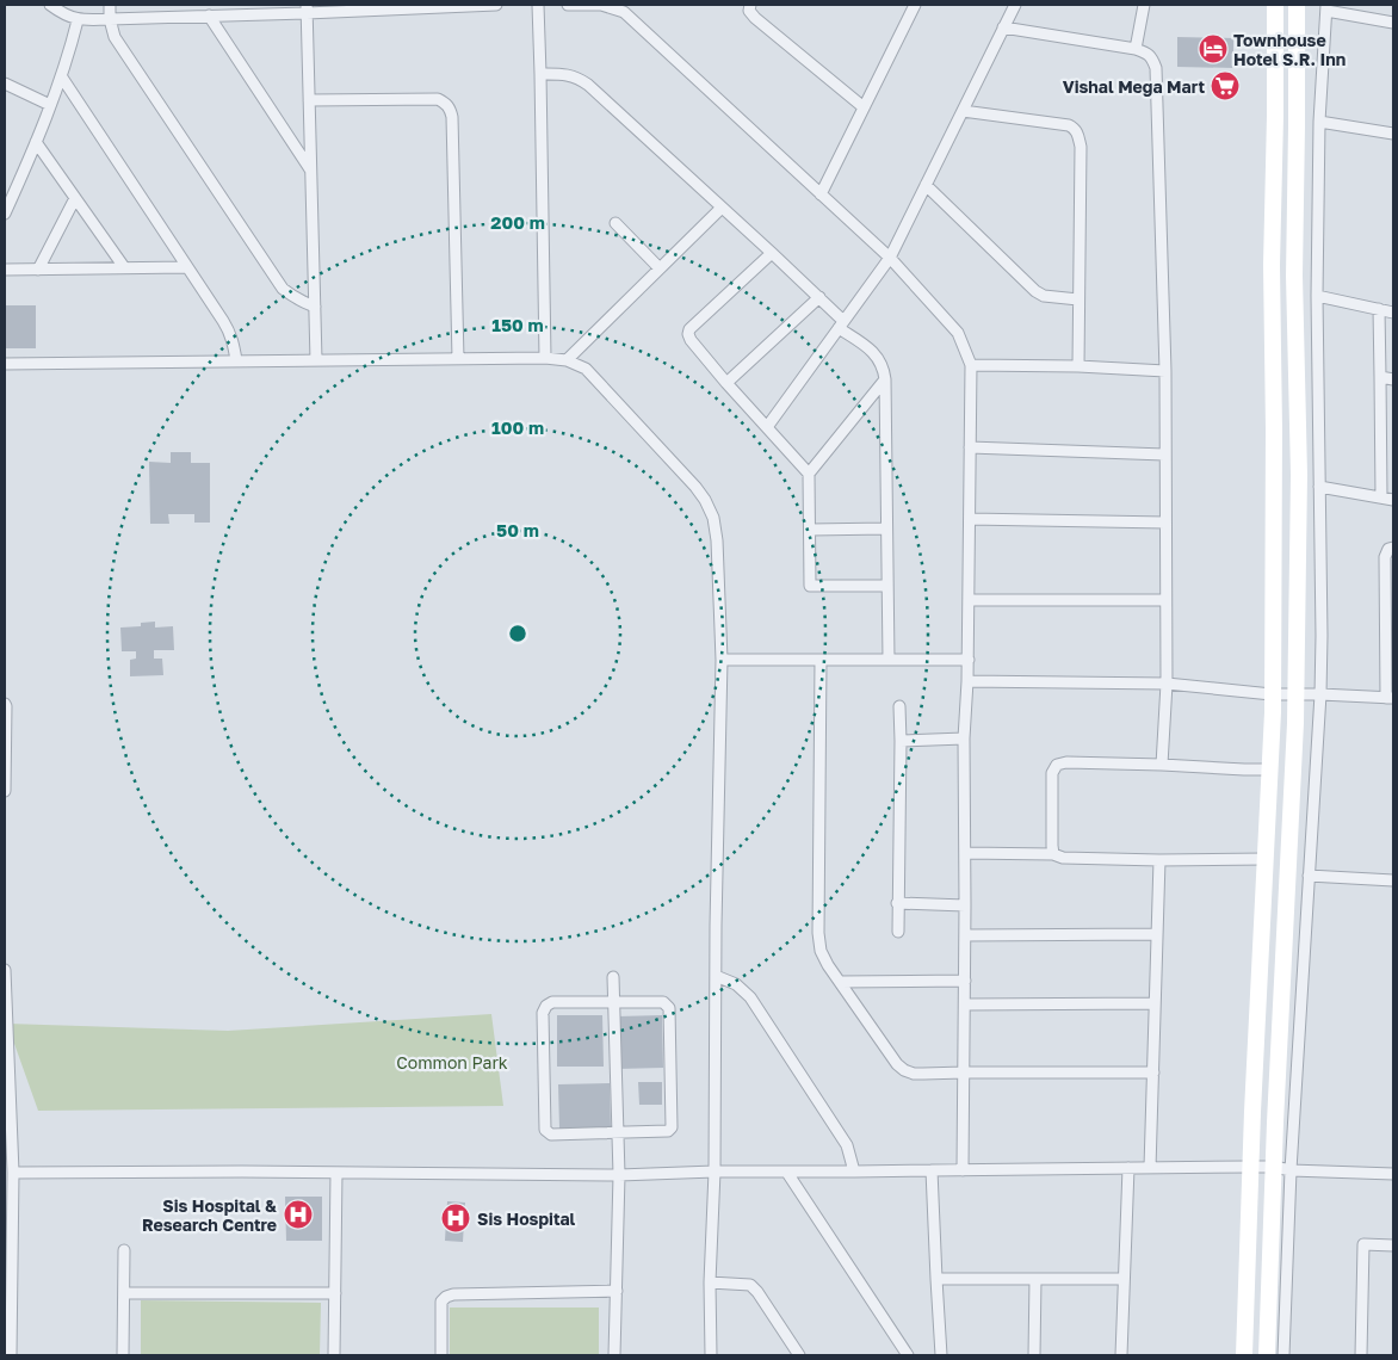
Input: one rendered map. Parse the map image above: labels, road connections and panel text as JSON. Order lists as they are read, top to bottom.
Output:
{
  "parks": ["Common Park"],
  "places": {
    "hotel": ["Townhouse Hotel S.R. Inn"],
    "supermarket": ["Vishal Mega Mart"],
    "hospital": ["Sis Hospital & Research Centre", "Sis Hospital"]
  },
  "rings": [
    "200 m",
    "150 m",
    "100 m",
    "50 m"
  ]
}
